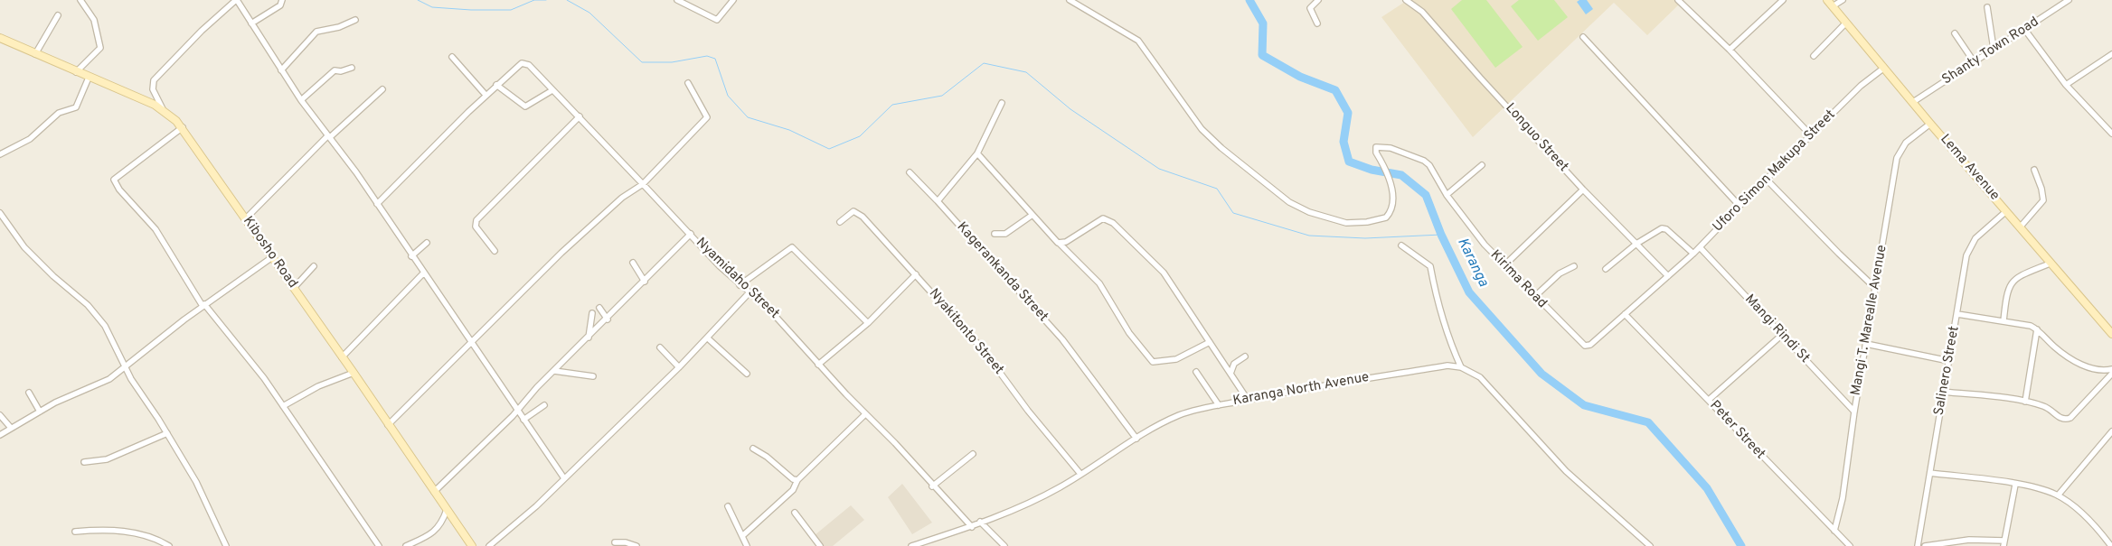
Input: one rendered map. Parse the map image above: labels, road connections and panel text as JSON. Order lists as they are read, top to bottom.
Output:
{
  "streets": {
    "street": [
      "Shanty Town Road",
      "Longuo Street",
      "Lema Avenue",
      "Uforo Simon Makupa Street",
      "Kibosho Road",
      "Kagerankanda Street",
      "Nyamidaho Street",
      "Kirima Road",
      "Mangi T. Marealle Avenue",
      "Mangi Rindi St",
      "Nyakitonto Street",
      "Salinero Street",
      "Karanga North Avenue",
      "Peter Street"
    ]
  },
  "crossings": [
    ["Shanty Town Road", "Lema Avenue"],
    ["Longuo Street", "Uforo Simon Makupa Street"],
    ["Lema Avenue", "Uforo Simon Makupa Street"],
    ["Lema Avenue", "Mangi T. Marealle Avenue"],
    ["Lema Avenue", "Salinero Street"],
    ["Uforo Simon Makupa Street", "Kirima Road"],
    ["Uforo Simon Makupa Street", "Mangi Rindi St"],
    ["Uforo Simon Makupa Street", "Peter Street"],
    ["Kagerankanda Street", "Karanga North Avenue"],
    ["Nyamidaho Street", "Karanga North Avenue"],
    ["Kirima Road", "Peter Street"],
    ["Mangi T. Marealle Avenue", "Mangi Rindi St"],
    ["Mangi T. Marealle Avenue", "Peter Street"],
    ["Nyakitonto Street", "Karanga North Avenue"]
  ],
  "water": ["Karanga"]
}
